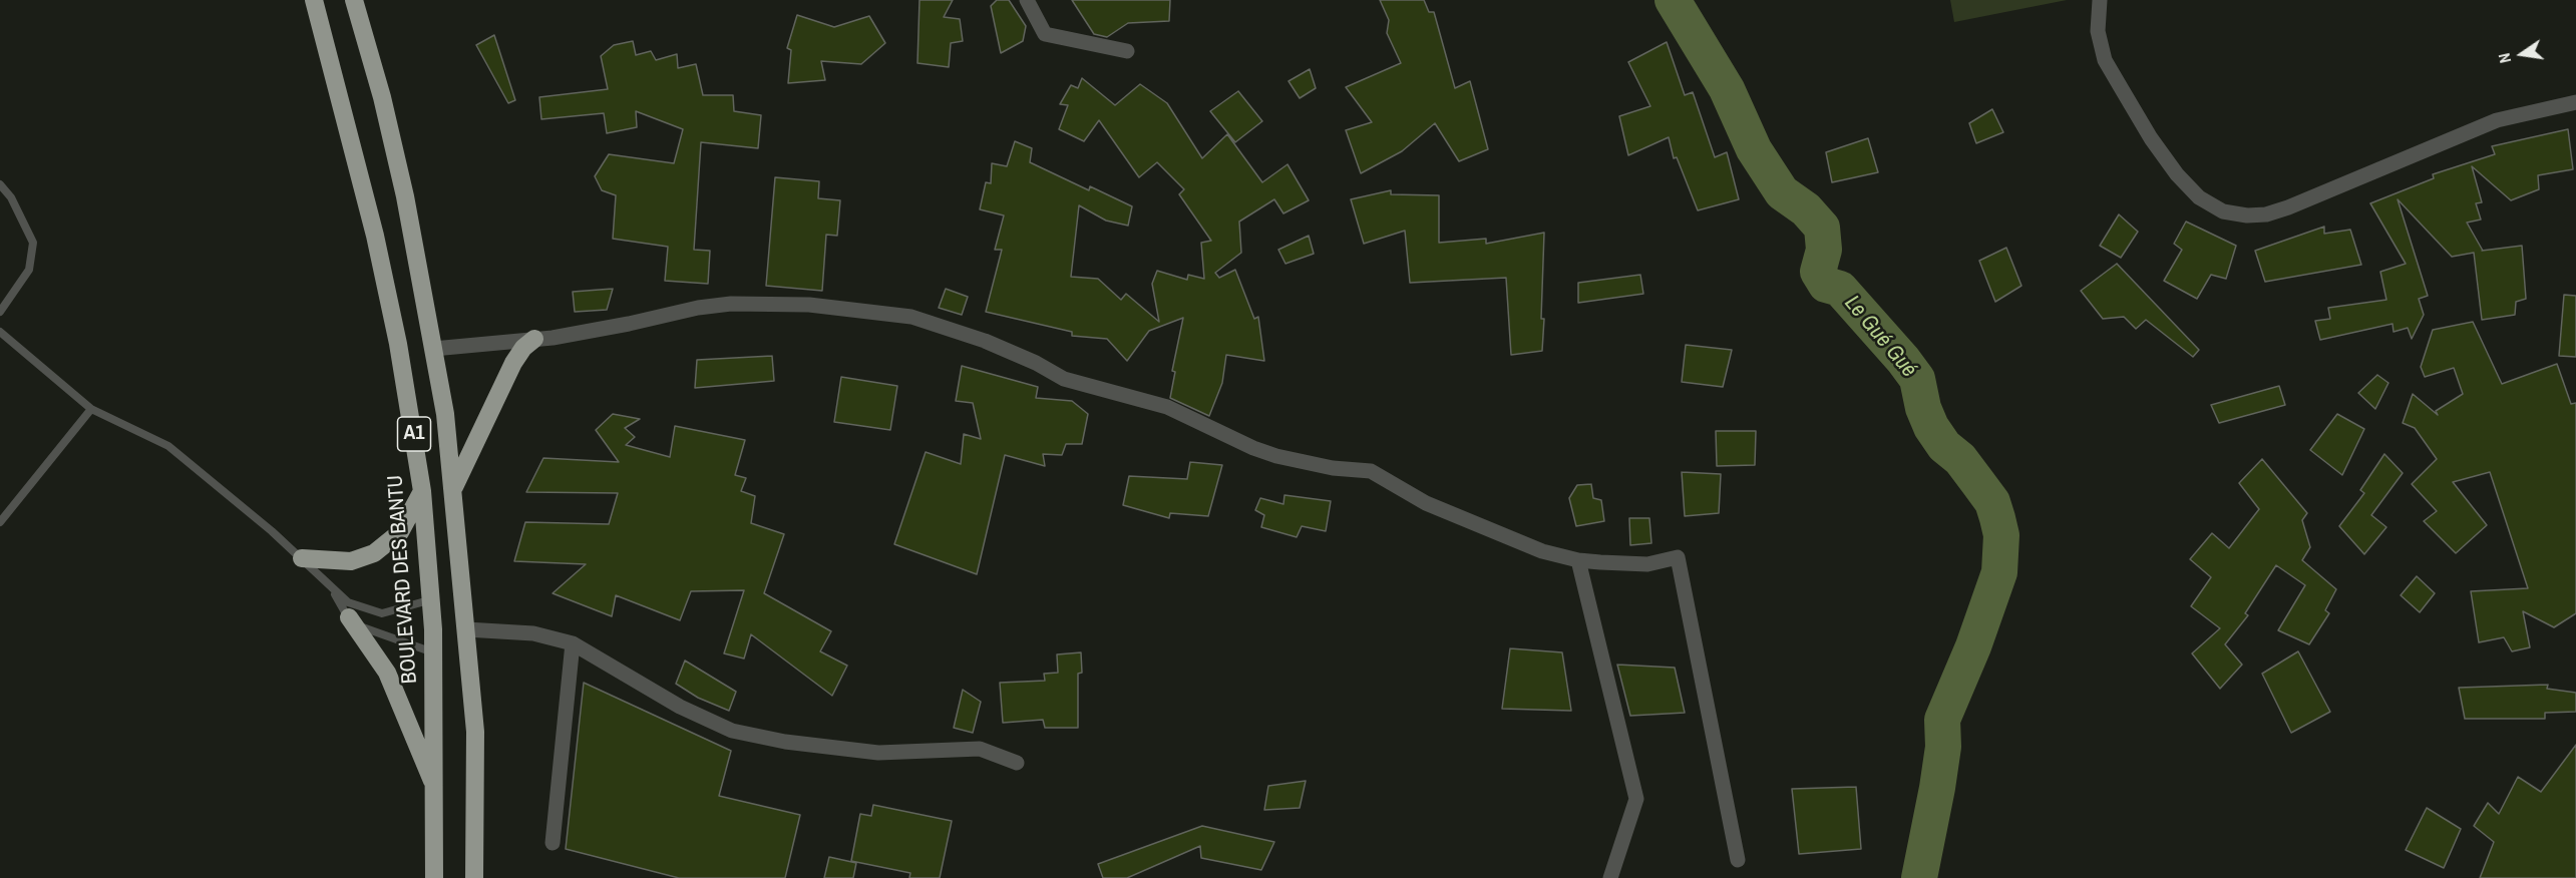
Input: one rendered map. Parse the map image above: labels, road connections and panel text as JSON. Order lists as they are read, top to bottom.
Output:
{
  "streets": {
    "highway": ["A1", "BOULEVARD DES BANTU"]
  },
  "water": ["Le Gué Gué"],
  "north": "left"
}
